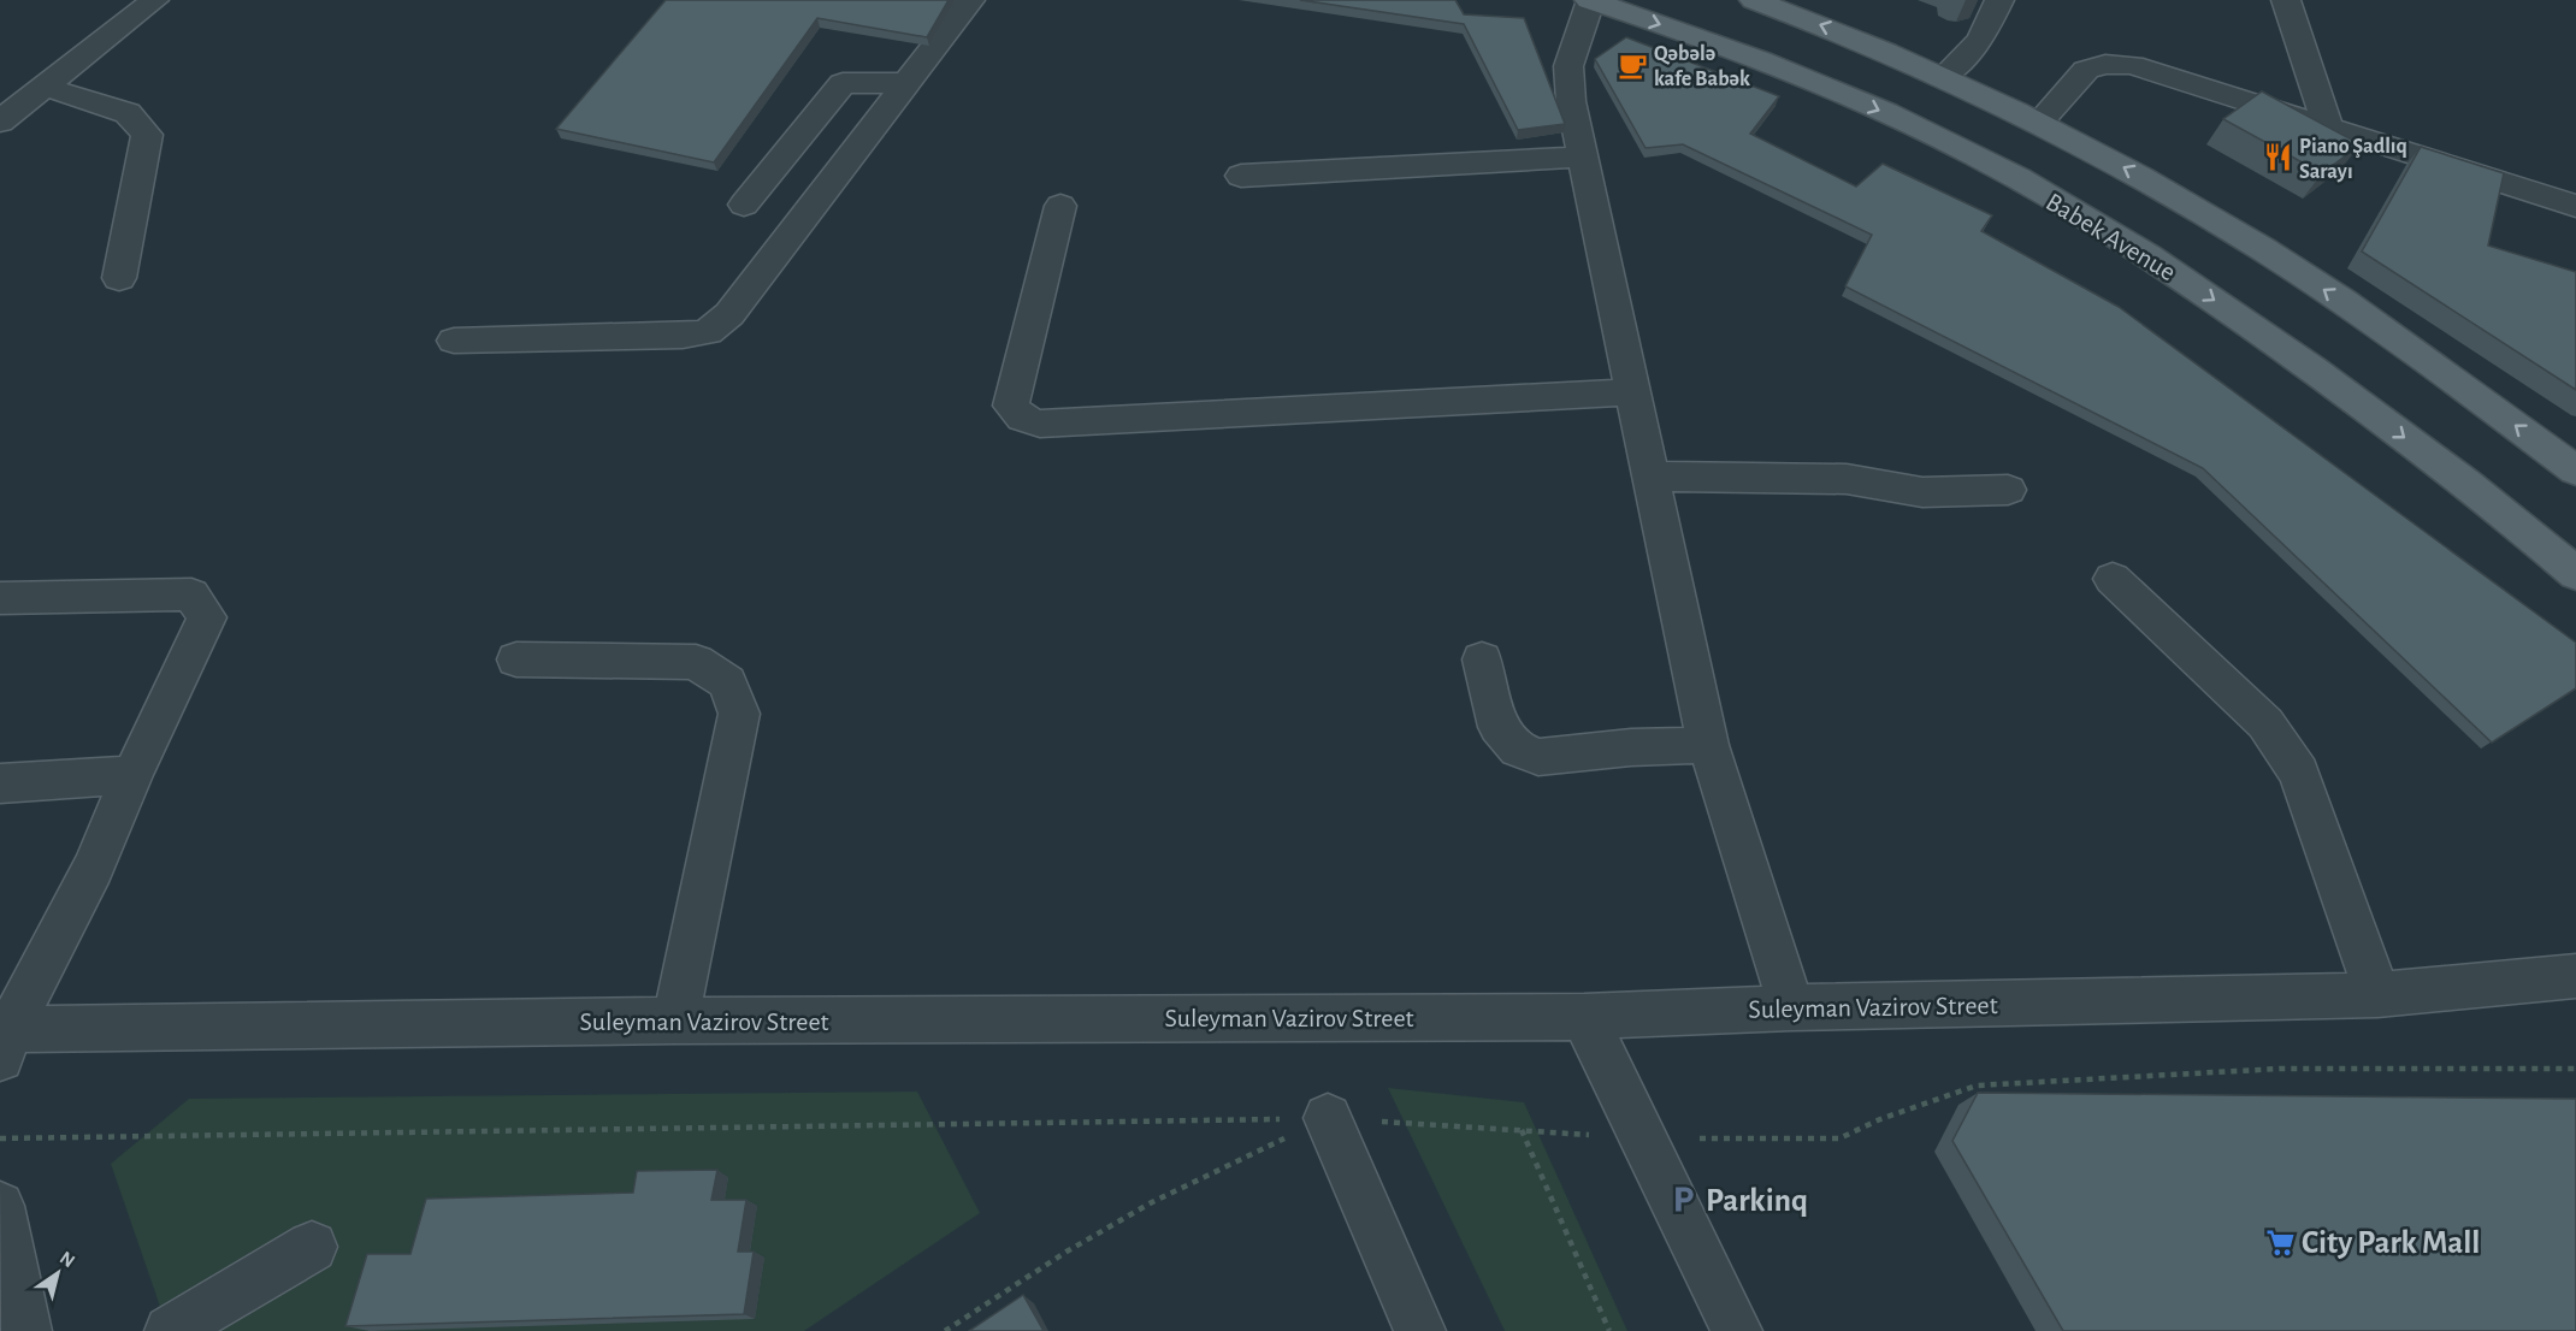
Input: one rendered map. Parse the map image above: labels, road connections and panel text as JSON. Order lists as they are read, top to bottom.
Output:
{
  "streets": {
    "main road": ["Babek Avenue"],
    "street": ["Suleyman Vazirov Street"]
  },
  "places": {
    "cafe": ["Qəbələ kafe Babək"],
    "restaurant": ["Piano Şadlıq Sarayı"],
    "parking": ["Parkinq"],
    "supermarket": ["City Park Mall"]
  },
  "north": "top right"
}
